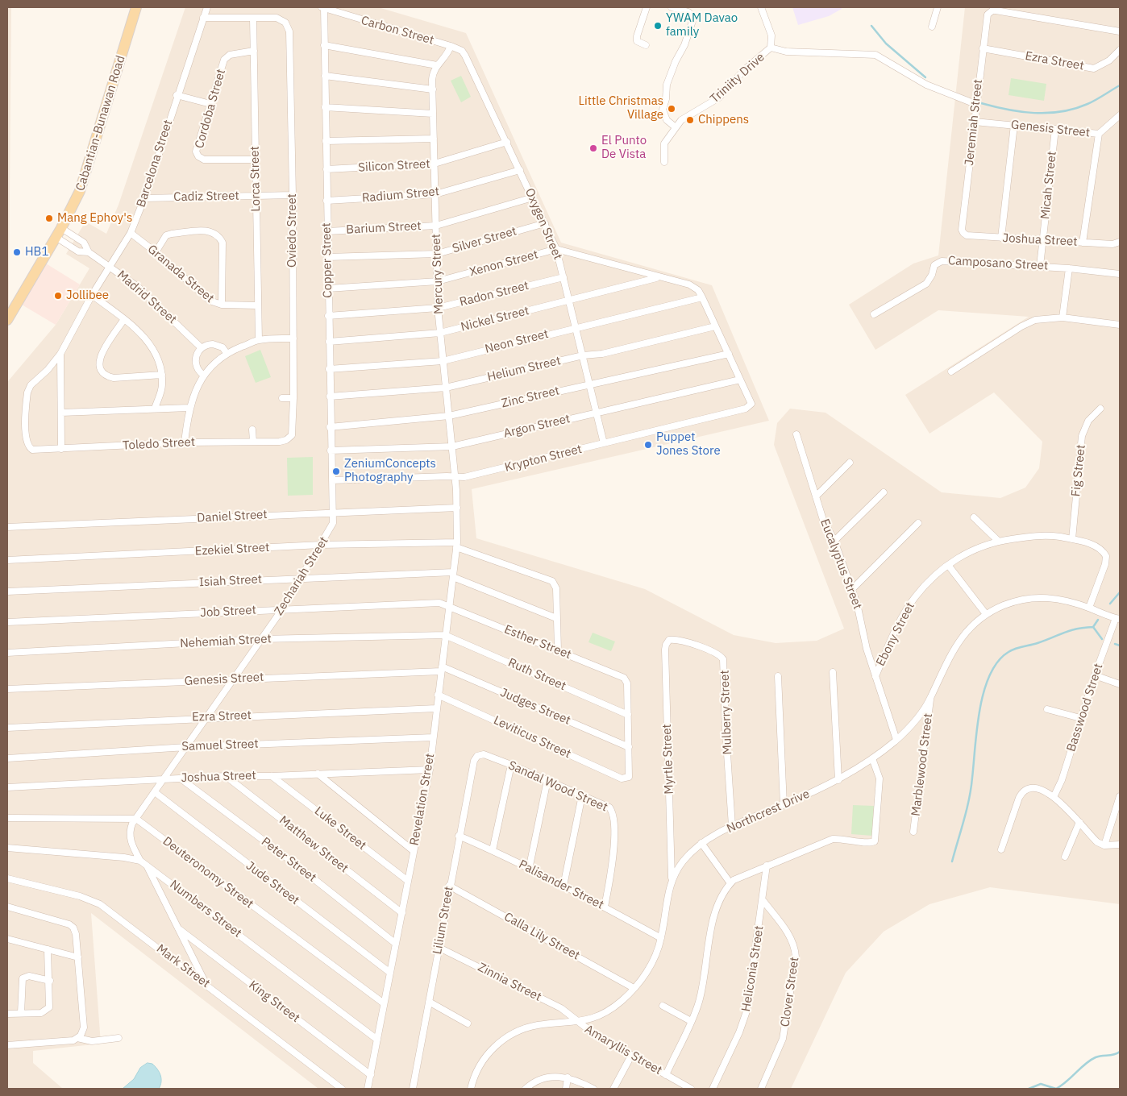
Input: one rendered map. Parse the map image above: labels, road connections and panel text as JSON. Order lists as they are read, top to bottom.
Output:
{
  "streets": {
    "main road": ["Cabantian-Bunawan Road"],
    "street": [
      "Carbon Street",
      "Ezra Street",
      "Triniity Drive",
      "Cordoba Street",
      "Jeremiah Street",
      "Genesis Street",
      "Barcelona Street",
      "Silicon Street",
      "Lorca Street",
      "Micah Street",
      "Radium Street",
      "Cadiz Street",
      "Oxygen Street",
      "Barium Street",
      "Oviedo Street",
      "Silver Street",
      "Joshua Street",
      "Copper Street",
      "Xenon Street",
      "Camposano Street",
      "Granada Street",
      "Mercury Street",
      "Radon Street",
      "Madrid Street",
      "Nickel Street",
      "Neon Street",
      "Helium Street",
      "Zinc Street",
      "Argon Street",
      "Toledo Street",
      "Krypton Street",
      "Fig Street",
      "Daniel Street",
      "Ezekiel Street",
      "Eucalyptus Street",
      "Zechariah Street",
      "Isiah Street",
      "Job Street",
      "Ebony Street",
      "Nehemiah Street",
      "Esther Street",
      "Ruth Street",
      "Judges Street",
      "Basswood Street",
      "Mulberry Street",
      "Leviticus Street",
      "Samuel Street",
      "Myrtle Street",
      "Marblewood Street",
      "Sandal Wood Street",
      "Revelation Street",
      "Northcrest Drive",
      "Luke Street",
      "Matthew Street",
      "Peter Street",
      "Deuteronomy Street",
      "Jude Street",
      "Palisander Street",
      "Numbers Street",
      "Lilium Street",
      "Calla Lily Street",
      "Mark Street",
      "Heliconia Street",
      "Zinnia Street",
      "Clover Street",
      "King Street",
      "Amaryllis Street"
    ]
  },
  "crossings": [
    ["Carbon Street", "Oxygen Street"],
    ["Carbon Street", "Copper Street"],
    ["Carbon Street", "Mercury Street"],
    ["Ezra Street", "Jeremiah Street"],
    ["Ezra Street", "Zechariah Street"],
    ["Ezra Street", "Revelation Street"],
    ["Cordoba Street", "Lorca Street"],
    ["Jeremiah Street", "Genesis Street"],
    ["Jeremiah Street", "Joshua Street"],
    ["Cabantian-Bunawan Road", "Madrid Street"],
    ["Genesis Street", "Micah Street"],
    ["Genesis Street", "Zechariah Street"],
    ["Genesis Street", "Judges Street"],
    ["Genesis Street", "Revelation Street"],
    ["Barcelona Street", "Cadiz Street"],
    ["Barcelona Street", "Granada Street"],
    ["Barcelona Street", "Madrid Street"],
    ["Barcelona Street", "Toledo Street"],
    ["Silicon Street", "Oxygen Street"],
    ["Silicon Street", "Copper Street"],
    ["Silicon Street", "Mercury Street"],
    ["Lorca Street", "Cadiz Street"],
    ["Lorca Street", "Oviedo Street"],
    ["Lorca Street", "Granada Street"],
    ["Micah Street", "Joshua Street"],
    ["Micah Street", "Camposano Street"],
    ["Radium Street", "Oxygen Street"],
    ["Radium Street", "Copper Street"],
    ["Radium Street", "Mercury Street"],
    ["Cadiz Street", "Oviedo Street"],
    ["Oxygen Street", "Barium Street"],
    ["Oxygen Street", "Silver Street"],
    ["Oxygen Street", "Xenon Street"],
    ["Oxygen Street", "Mercury Street"],
    ["Oxygen Street", "Radon Street"],
    ["Oxygen Street", "Nickel Street"],
    ["Oxygen Street", "Neon Street"],
    ["Oxygen Street", "Helium Street"],
    ["Oxygen Street", "Zinc Street"],
    ["Oxygen Street", "Argon Street"],
    ["Oxygen Street", "Krypton Street"],
    ["Barium Street", "Copper Street"],
    ["Barium Street", "Mercury Street"],
    ["Oviedo Street", "Toledo Street"],
    ["Silver Street", "Copper Street"],
    ["Silver Street", "Mercury Street"],
    ["Joshua Street", "Zechariah Street"],
    ["Joshua Street", "Revelation Street"],
    ["Joshua Street", "Luke Street"],
    ["Joshua Street", "Matthew Street"],
    ["Joshua Street", "Peter Street"],
    ["Copper Street", "Xenon Street"],
    ["Copper Street", "Radon Street"],
    ["Copper Street", "Nickel Street"],
    ["Copper Street", "Neon Street"],
    ["Copper Street", "Helium Street"],
    ["Copper Street", "Zinc Street"],
    ["Copper Street", "Argon Street"],
    ["Copper Street", "Krypton Street"],
    ["Copper Street", "Daniel Street"],
    ["Copper Street", "Zechariah Street"],
    ["Xenon Street", "Mercury Street"],
    ["Mercury Street", "Radon Street"],
    ["Mercury Street", "Nickel Street"],
    ["Mercury Street", "Neon Street"],
    ["Mercury Street", "Helium Street"],
    ["Mercury Street", "Zinc Street"],
    ["Mercury Street", "Argon Street"],
    ["Mercury Street", "Krypton Street"],
    ["Mercury Street", "Daniel Street"],
    ["Mercury Street", "Revelation Street"],
    ["Argon Street", "Krypton Street"],
    ["Fig Street", "Ebony Street"],
    ["Daniel Street", "Zechariah Street"],
    ["Daniel Street", "Revelation Street"],
    ["Ezekiel Street", "Zechariah Street"],
    ["Ezekiel Street", "Revelation Street"],
    ["Eucalyptus Street", "Ebony Street"],
    ["Eucalyptus Street", "Northcrest Drive"],
    ["Zechariah Street", "Isiah Street"],
    ["Zechariah Street", "Job Street"],
    ["Zechariah Street", "Nehemiah Street"],
    ["Zechariah Street", "Samuel Street"],
    ["Zechariah Street", "Deuteronomy Street"],
    ["Zechariah Street", "Jude Street"],
    ["Zechariah Street", "Numbers Street"],
    ["Zechariah Street", "Mark Street"],
    ["Zechariah Street", "King Street"],
    ["Isiah Street", "Revelation Street"],
    ["Job Street", "Esther Street"],
    ["Job Street", "Revelation Street"],
    ["Ebony Street", "Northcrest Drive"],
    ["Nehemiah Street", "Ruth Street"],
    ["Nehemiah Street", "Revelation Street"],
    ["Esther Street", "Ruth Street"],
    ["Esther Street", "Revelation Street"],
    ["Ruth Street", "Revelation Street"],
    ["Judges Street", "Leviticus Street"],
    ["Judges Street", "Revelation Street"],
    ["Basswood Street", "Northcrest Drive"],
    ["Mulberry Street", "Myrtle Street"],
    ["Mulberry Street", "Northcrest Drive"],
    ["Leviticus Street", "Revelation Street"],
    ["Samuel Street", "Revelation Street"],
    ["Myrtle Street", "Northcrest Drive"],
    ["Marblewood Street", "Northcrest Drive"],
    ["Sandal Wood Street", "Palisander Street"],
    ["Sandal Wood Street", "Lilium Street"],
    ["Revelation Street", "Luke Street"],
    ["Revelation Street", "Matthew Street"],
    ["Revelation Street", "Peter Street"],
    ["Revelation Street", "Deuteronomy Street"],
    ["Revelation Street", "Jude Street"],
    ["Revelation Street", "Numbers Street"],
    ["Revelation Street", "King Street"],
    ["Northcrest Drive", "Palisander Street"],
    ["Northcrest Drive", "Calla Lily Street"],
    ["Northcrest Drive", "Zinnia Street"],
    ["Northcrest Drive", "Amaryllis Street"],
    ["Palisander Street", "Lilium Street"],
    ["Lilium Street", "Calla Lily Street"],
    ["Lilium Street", "Zinnia Street"],
    ["Heliconia Street", "Clover Street"],
    ["Zinnia Street", "Amaryllis Street"]
  ],
  "places": [
    "YWAM Davao family",
    "Little Christmas Village",
    "Chippens",
    "El Punto De Vista",
    "Mang Ephoy's",
    "HB1",
    "Jollibee",
    "Puppet Jones Store",
    "ZeniumConcepts Photography"
  ]
}
